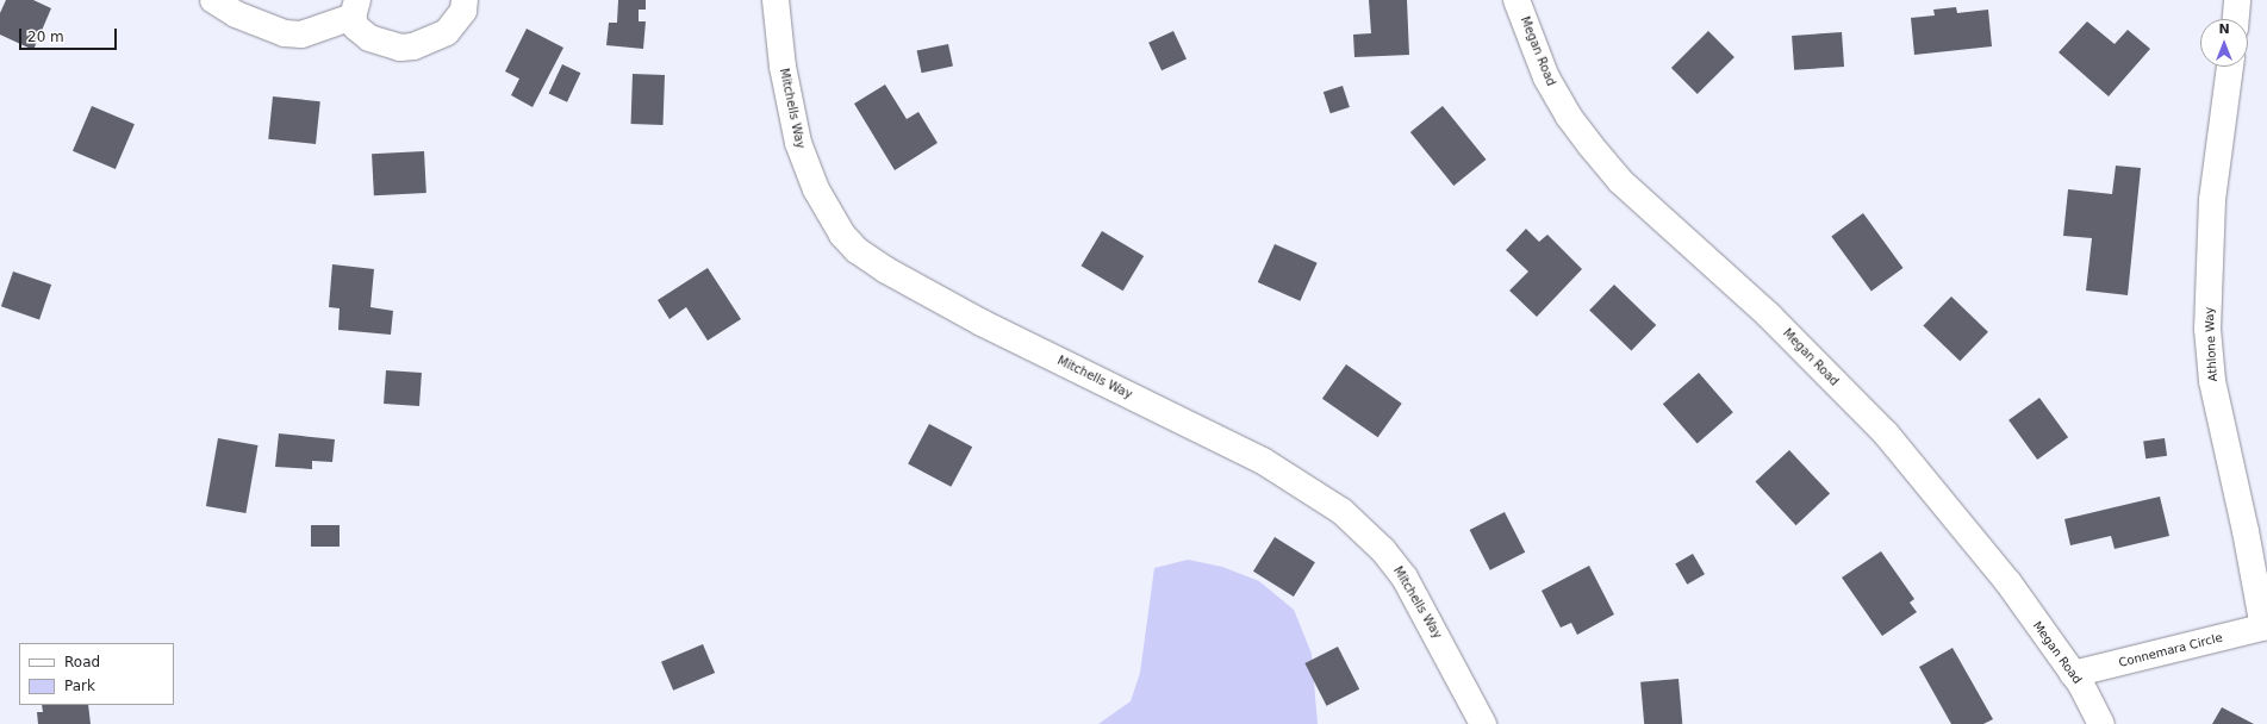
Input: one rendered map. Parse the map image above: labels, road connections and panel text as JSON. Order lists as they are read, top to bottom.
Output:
{
  "streets": {
    "street": [
      "Megan Road",
      "Mitchells Way",
      "Athlone Way",
      "Connemara Circle"
    ]
  },
  "crossings": [
    ["Megan Road", "Connemara Circle"],
    ["Athlone Way", "Connemara Circle"]
  ],
  "legend": ["Road", "Park"],
  "scale_bar": "20 m",
  "north": "top"
}
